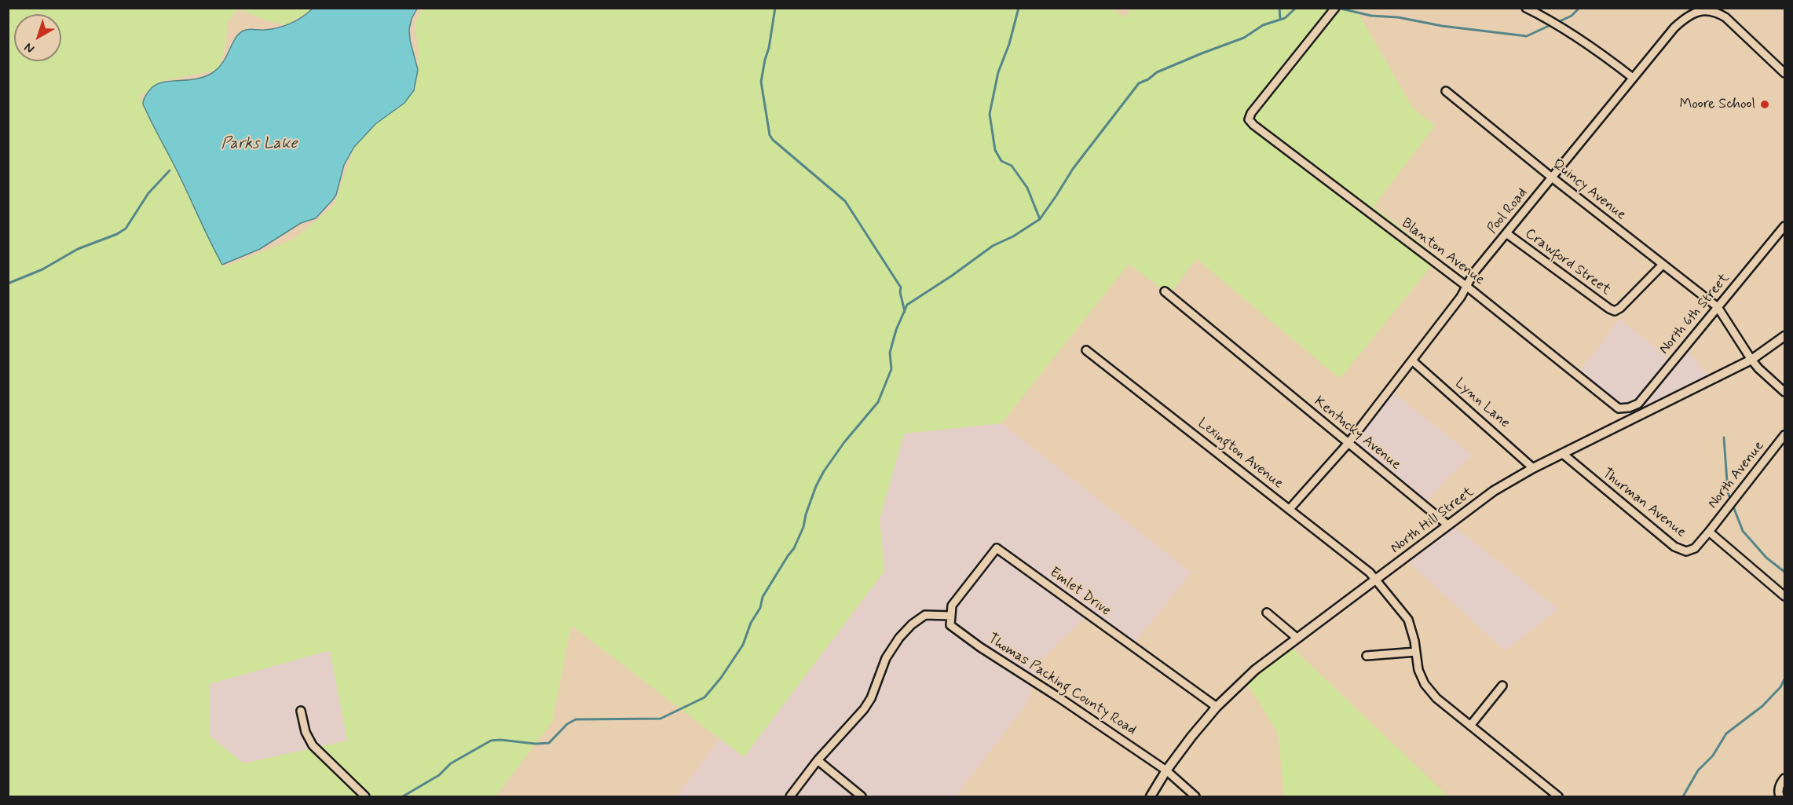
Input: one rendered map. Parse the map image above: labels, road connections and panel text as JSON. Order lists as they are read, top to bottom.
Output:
{
  "streets": {
    "street": [
      "Quincy Avenue",
      "Pool Road",
      "Blanton Avenue",
      "Crawford Street",
      "North 6th Street",
      "Lynn Lane",
      "Kentucky Avenue",
      "Lexington Avenue",
      "North Avenue",
      "Thurman Avenue",
      "North Hill Street",
      "Emlet Drive",
      "Thomas Packing County Road"
    ]
  },
  "crossings": [
    ["Quincy Avenue", "Pool Road"],
    ["Quincy Avenue", "Crawford Street"],
    ["Quincy Avenue", "North 6th Street"],
    ["Pool Road", "Blanton Avenue"],
    ["Pool Road", "Crawford Street"],
    ["Pool Road", "Lynn Lane"],
    ["Pool Road", "Kentucky Avenue"],
    ["Pool Road", "Lexington Avenue"],
    ["Blanton Avenue", "North 6th Street"],
    ["Lynn Lane", "North Hill Street"],
    ["Kentucky Avenue", "North Hill Street"],
    ["Lexington Avenue", "North Hill Street"],
    ["North Avenue", "Thurman Avenue"],
    ["Thurman Avenue", "North Hill Street"],
    ["North Hill Street", "Emlet Drive"],
    ["North Hill Street", "Thomas Packing County Road"],
    ["Emlet Drive", "Thomas Packing County Road"]
  ],
  "water": ["Parks Lake"],
  "places": ["Moore School"],
  "north": "bottom left"
}
